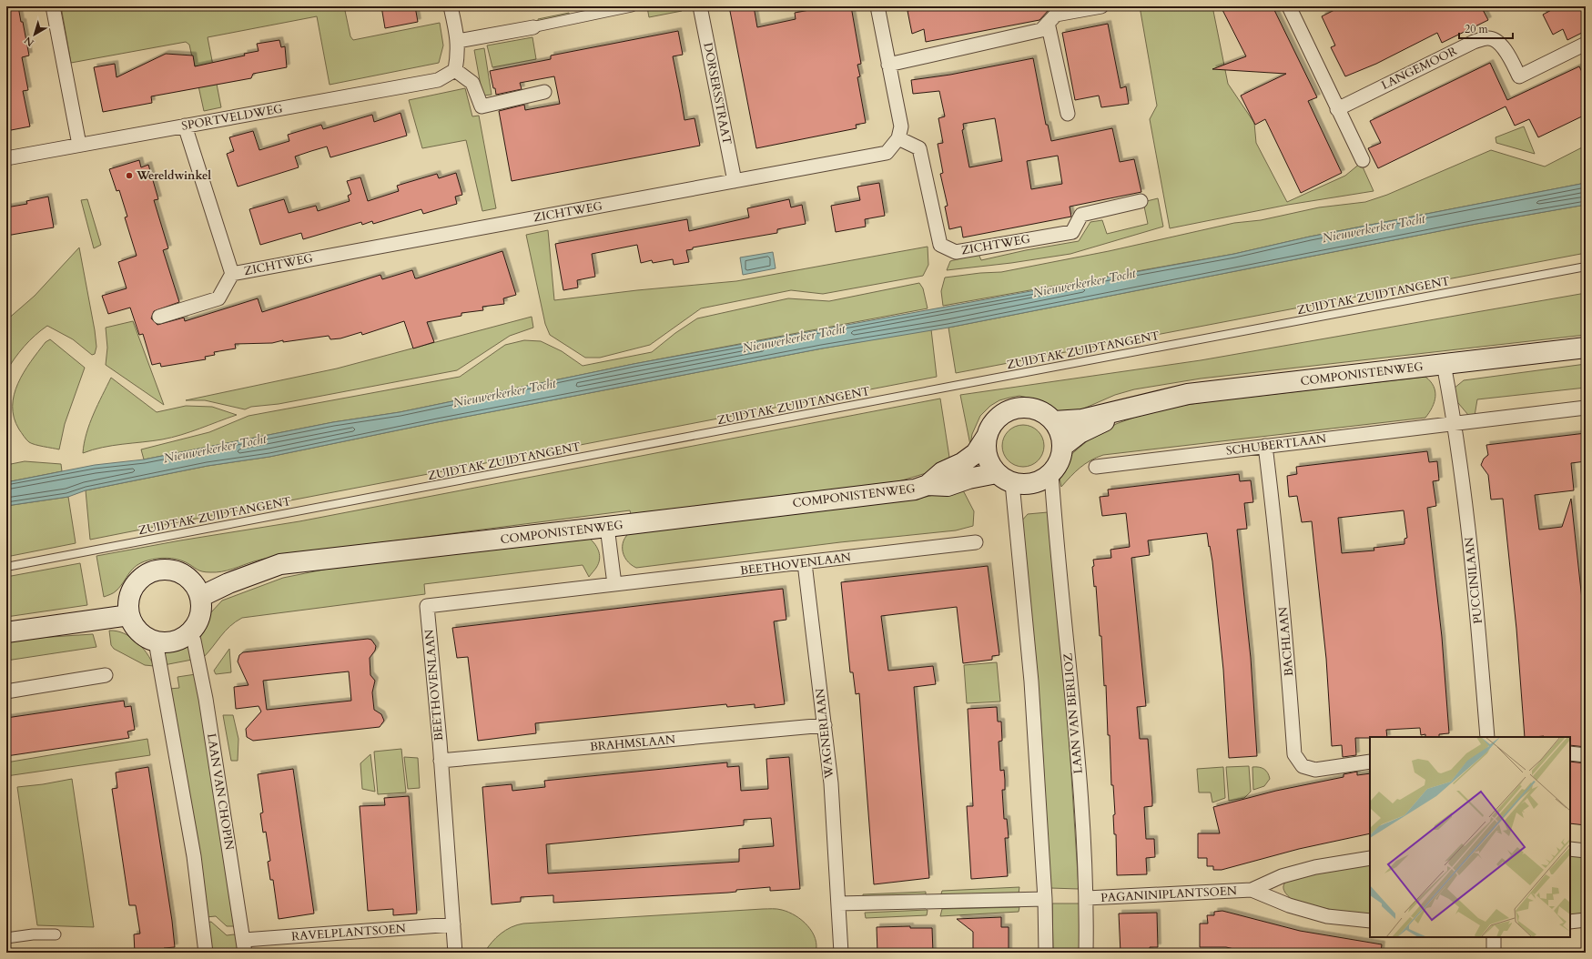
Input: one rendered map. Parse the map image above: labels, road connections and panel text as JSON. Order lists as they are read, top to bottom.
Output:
{
  "streets": {
    "main road": ["COMPONISTENWEG"],
    "street": [
      "LANGEMOOR",
      "DORSERSSTRAAT",
      "SPORTVELDWEG",
      "ZICHTWEG",
      "SCHUBERTLAAN",
      "BEETHOVENLAAN",
      "PUCCINILAAN",
      "BACHLAAN",
      "LAAN VAN BERLIOZ",
      "WAGNERLAAN",
      "BRAHMSLAAN",
      "LAAN VAN CHOPIN",
      "PAGANINIPLANTSOEN",
      "RAVELPLANTSOEN"
    ],
    "lane": ["ZUIDTAK ZUIDTANGENT"]
  },
  "crossings": [
    ["DORSERSSTRAAT", "ZICHTWEG"],
    ["SPORTVELDWEG", "ZICHTWEG"],
    ["COMPONISTENWEG", "LAAN VAN BERLIOZ"],
    ["COMPONISTENWEG", "LAAN VAN CHOPIN"],
    ["SCHUBERTLAAN", "PUCCINILAAN"],
    ["SCHUBERTLAAN", "BACHLAAN"],
    ["BEETHOVENLAAN", "WAGNERLAAN"],
    ["BEETHOVENLAAN", "BRAHMSLAAN"],
    ["BEETHOVENLAAN", "RAVELPLANTSOEN"],
    ["LAAN VAN BERLIOZ", "PAGANINIPLANTSOEN"],
    ["WAGNERLAAN", "BRAHMSLAAN"],
    ["LAAN VAN CHOPIN", "RAVELPLANTSOEN"]
  ],
  "water": ["Nieuwerkerker Tocht"],
  "places": ["Wereldwinkel"],
  "scale_bar": "20 m",
  "north": "bottom left"
}
